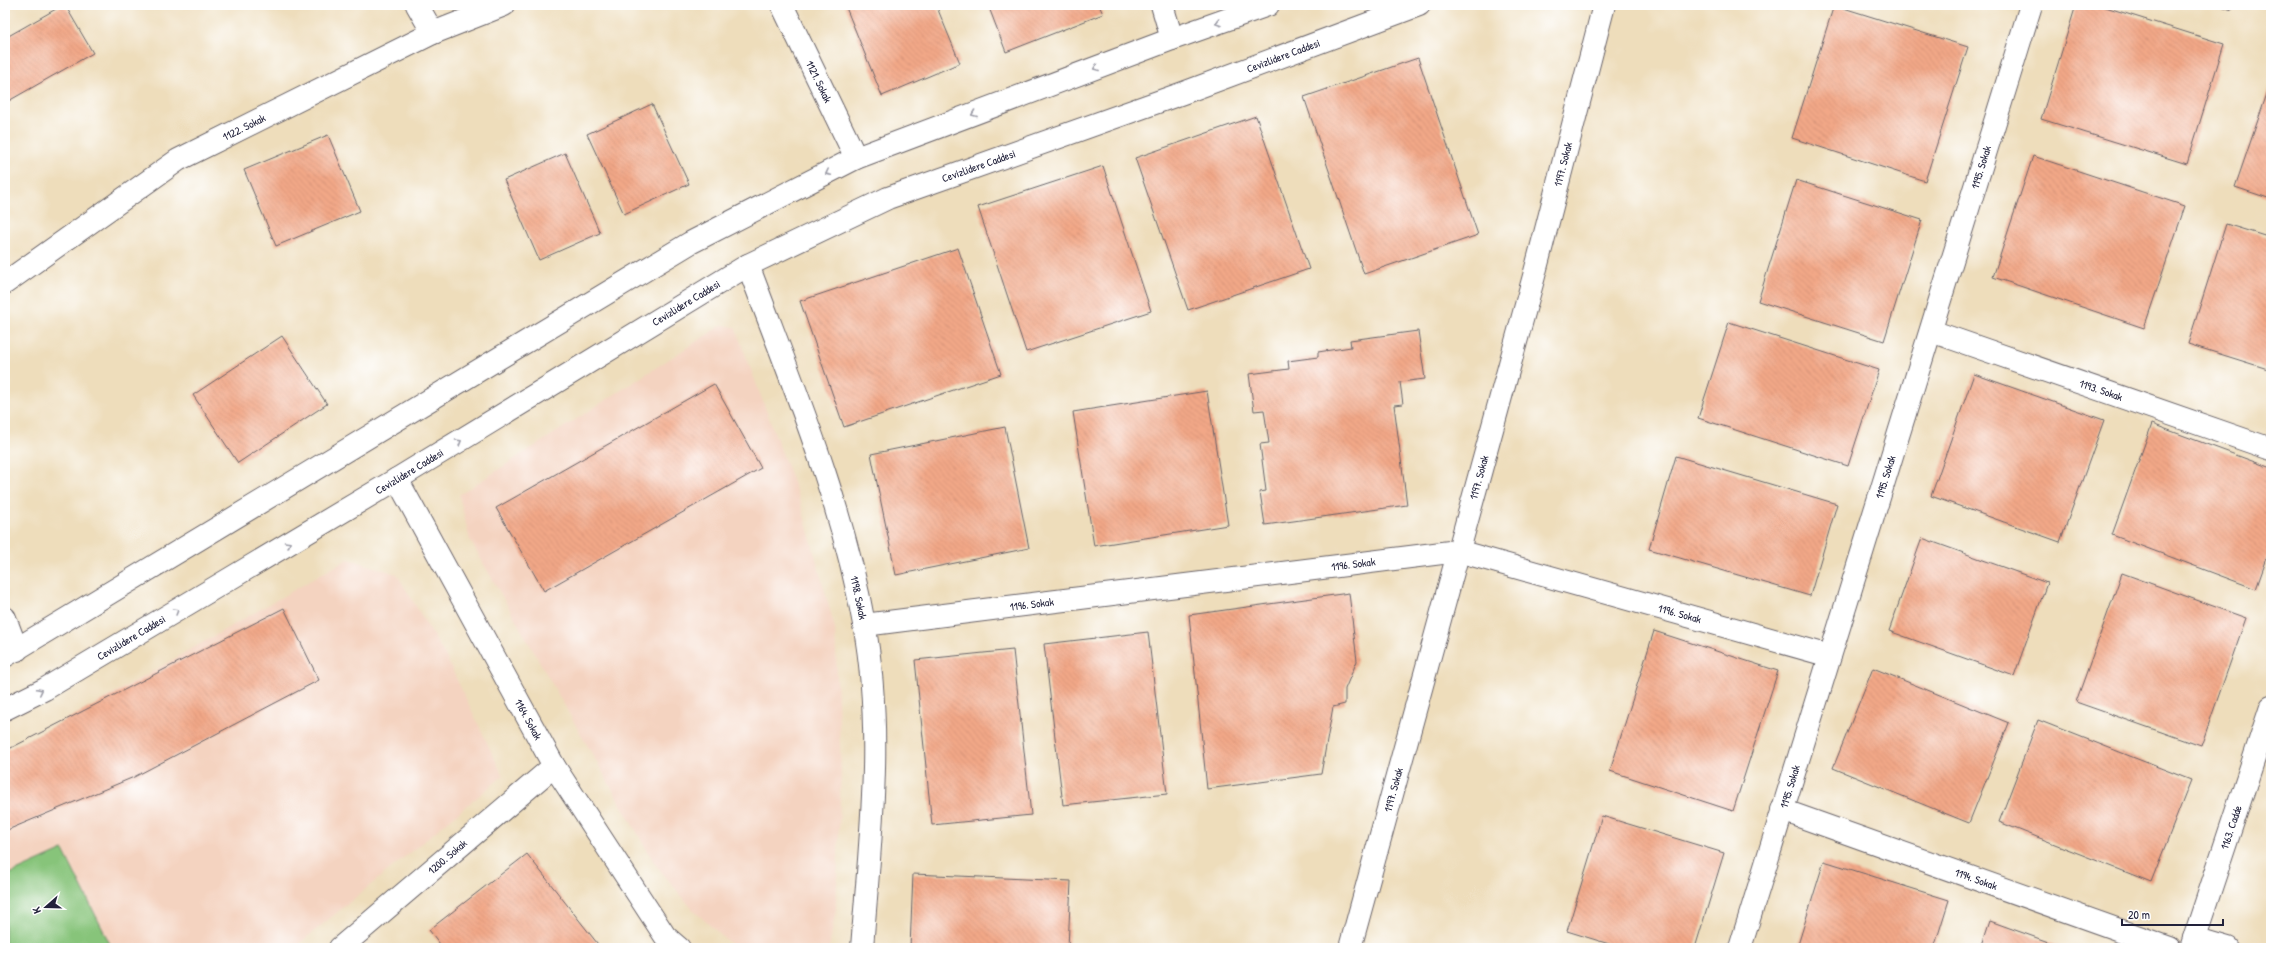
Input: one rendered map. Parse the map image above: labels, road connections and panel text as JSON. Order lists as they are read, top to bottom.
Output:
{
  "streets": {
    "street": [
      "Cevizlidere Caddesi",
      "1121. Sokak",
      "1122. Sokak",
      "1197. Sokak",
      "1195. Sokak",
      "1193. Sokak",
      "1196. Sokak",
      "1198. Sokak",
      "1164. Sokak",
      "1163. Cadde",
      "1200. Sokak",
      "1194. Sokak"
    ]
  },
  "crossings": [
    ["Cevizlidere Caddesi", "1198. Sokak"],
    ["Cevizlidere Caddesi", "1164. Sokak"],
    ["1197. Sokak", "1196. Sokak"],
    ["1195. Sokak", "1193. Sokak"],
    ["1195. Sokak", "1196. Sokak"],
    ["1195. Sokak", "1194. Sokak"],
    ["1196. Sokak", "1198. Sokak"],
    ["1164. Sokak", "1200. Sokak"]
  ],
  "scale_bar": "20 m",
  "north": "left"
}
